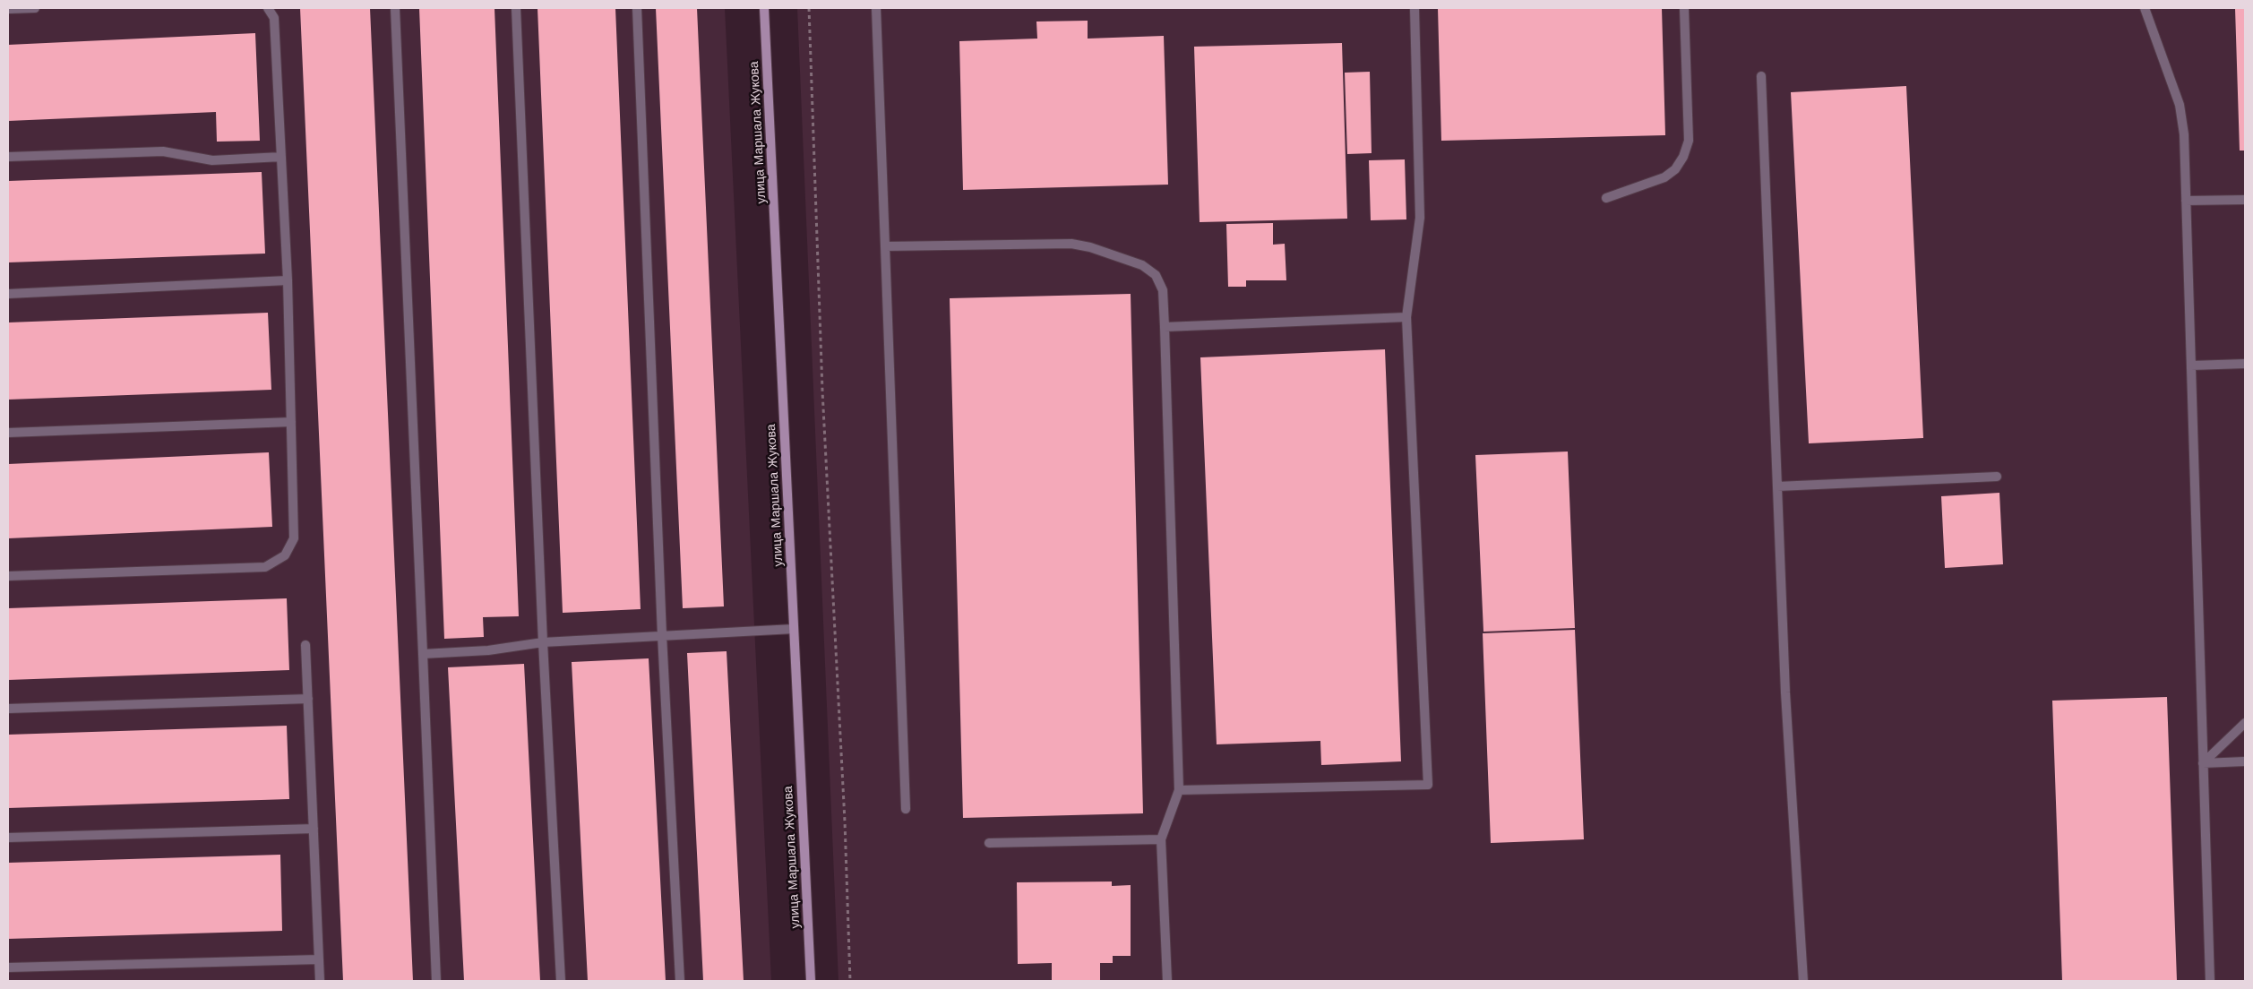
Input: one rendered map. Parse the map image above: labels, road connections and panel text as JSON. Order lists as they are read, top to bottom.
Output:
{
  "streets": {
    "main road": ["улица Маршала Жукова"]
  }
}
